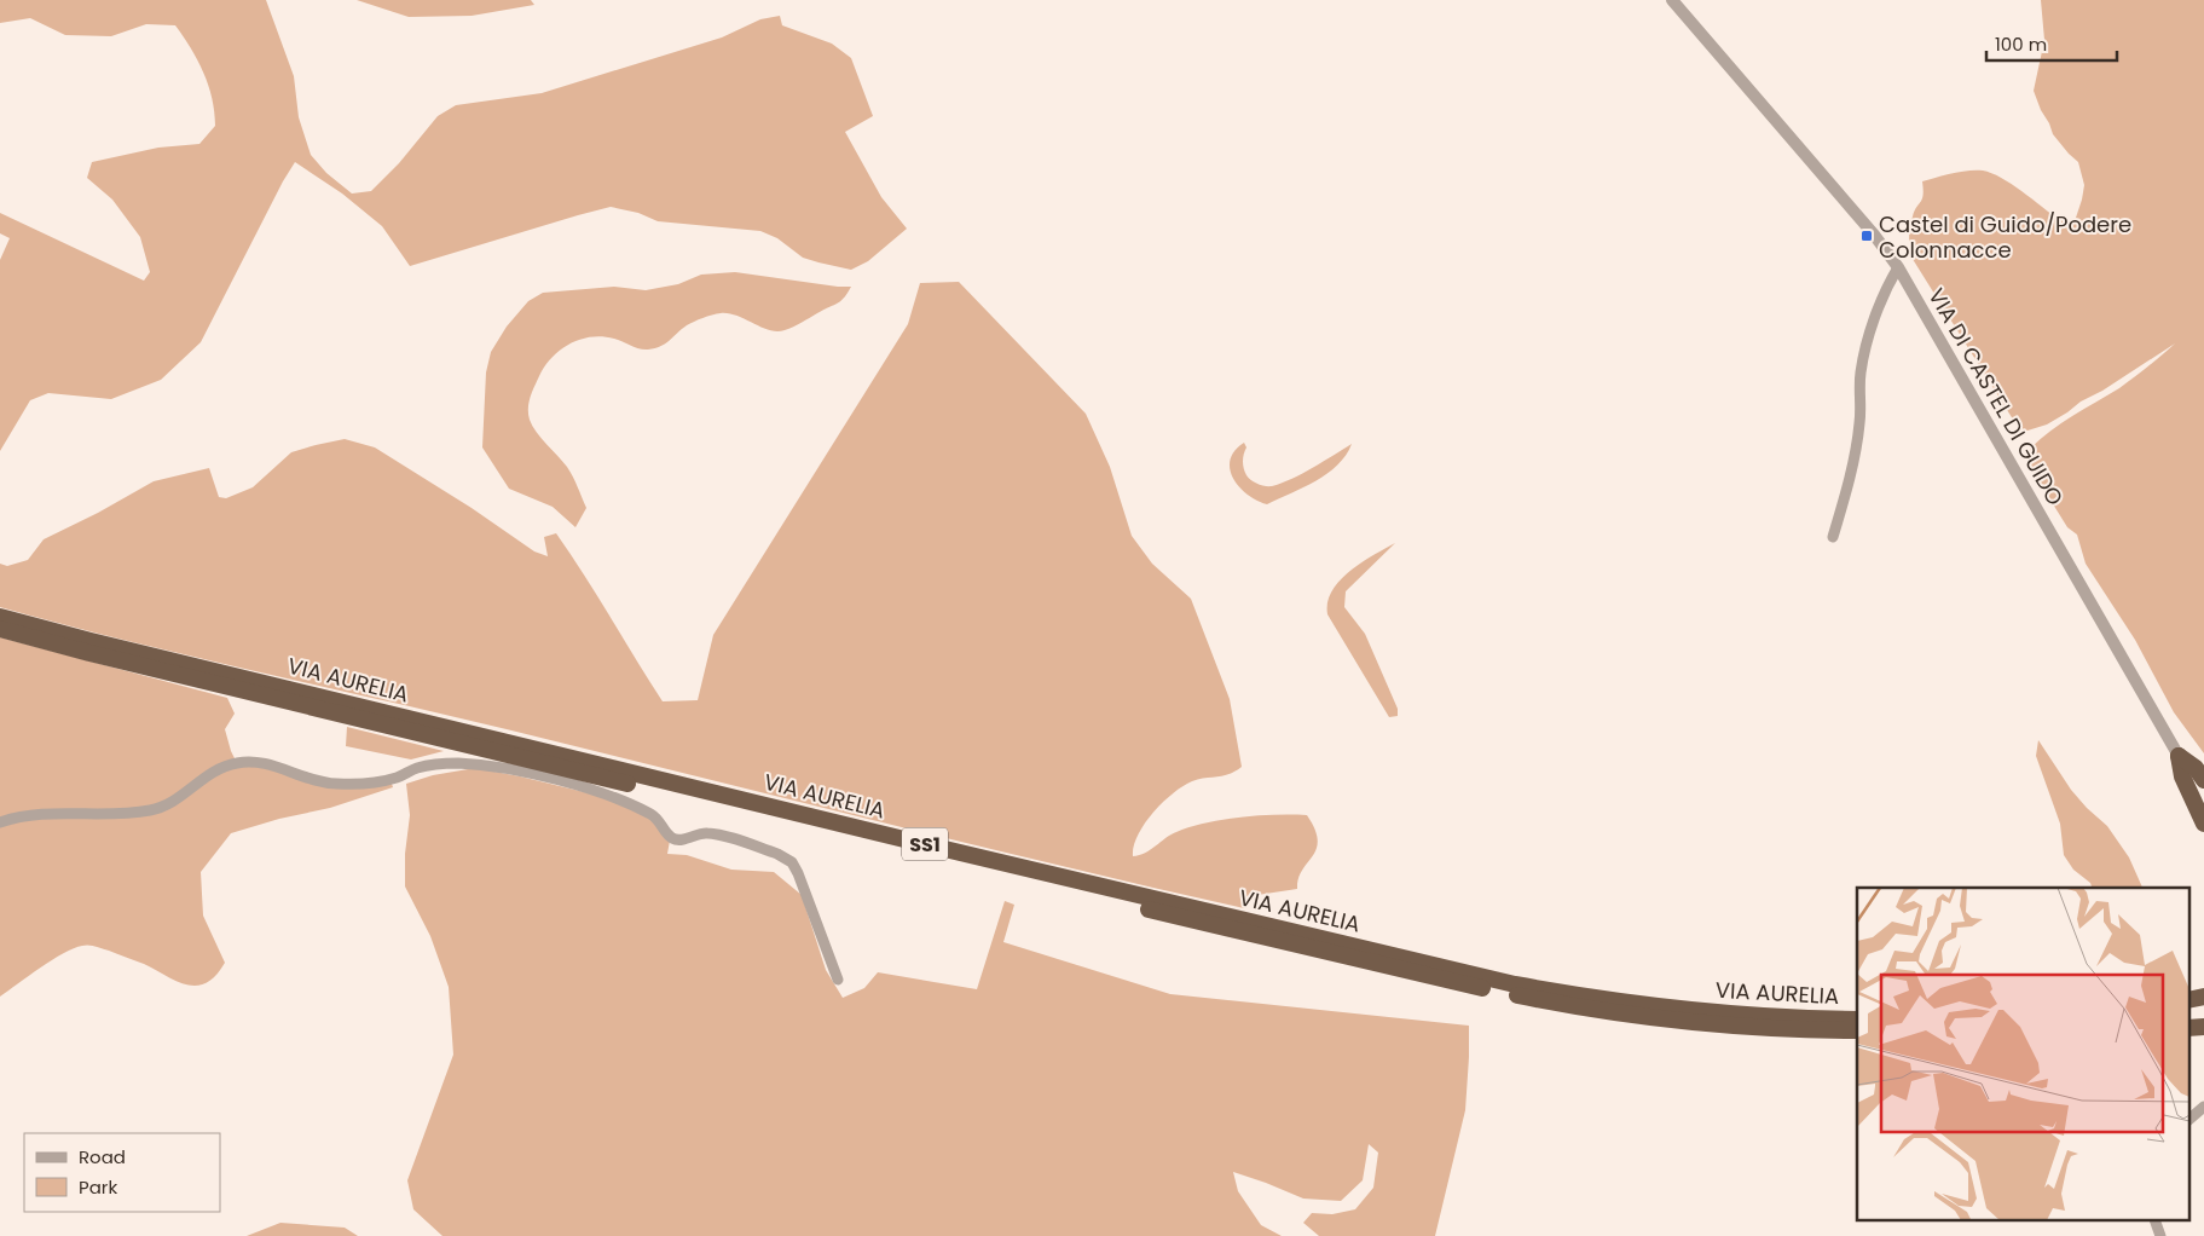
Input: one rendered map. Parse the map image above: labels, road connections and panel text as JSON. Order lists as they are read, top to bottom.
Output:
{
  "streets": {
    "highway": ["VIA AURELIA", "SS1"],
    "street": ["VIA DI CASTEL DI GUIDO"]
  },
  "places": {
    "transit": ["Castel di Guido/Podere Colonnacce"]
  },
  "legend": ["Road", "Park"],
  "scale_bar": "100 m"
}
